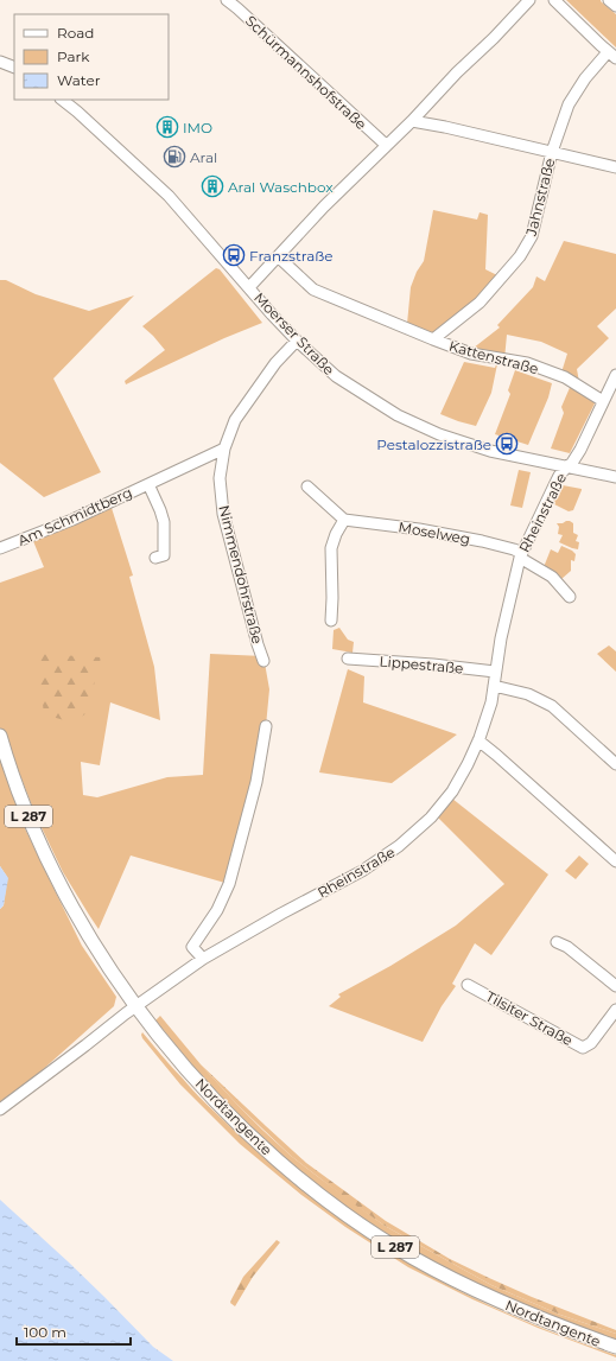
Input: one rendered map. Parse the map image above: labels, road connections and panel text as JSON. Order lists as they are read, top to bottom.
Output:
{
  "streets": {
    "main road": ["L 287", "Nordtangente"],
    "street": [
      "Schürmannshofstraße",
      "Jahnstraße",
      "Moerser Straße",
      "Kattenstraße",
      "Rheinstraße",
      "Am Schmidtberg",
      "Moselweg",
      "Nimmendohrstraße",
      "Lippestraße",
      "Tilsiter Straße"
    ]
  },
  "crossings": [
    ["Jahnstraße", "Kattenstraße"],
    ["Moerser Straße", "Rheinstraße"],
    ["Moerser Straße", "Nimmendohrstraße"],
    ["Rheinstraße", "Moselweg"],
    ["Rheinstraße", "Lippestraße"],
    ["Rheinstraße", "Nordtangente"],
    ["Am Schmidtberg", "Nimmendohrstraße"]
  ],
  "places": {
    "building": ["IMO", "Aral Waschbox"],
    "fuel station": ["Aral"],
    "bus stop": ["Franzstraße", "Pestalozzistraße"]
  },
  "legend": ["Road", "Park", "Water"],
  "scale_bar": "100 m"
}
